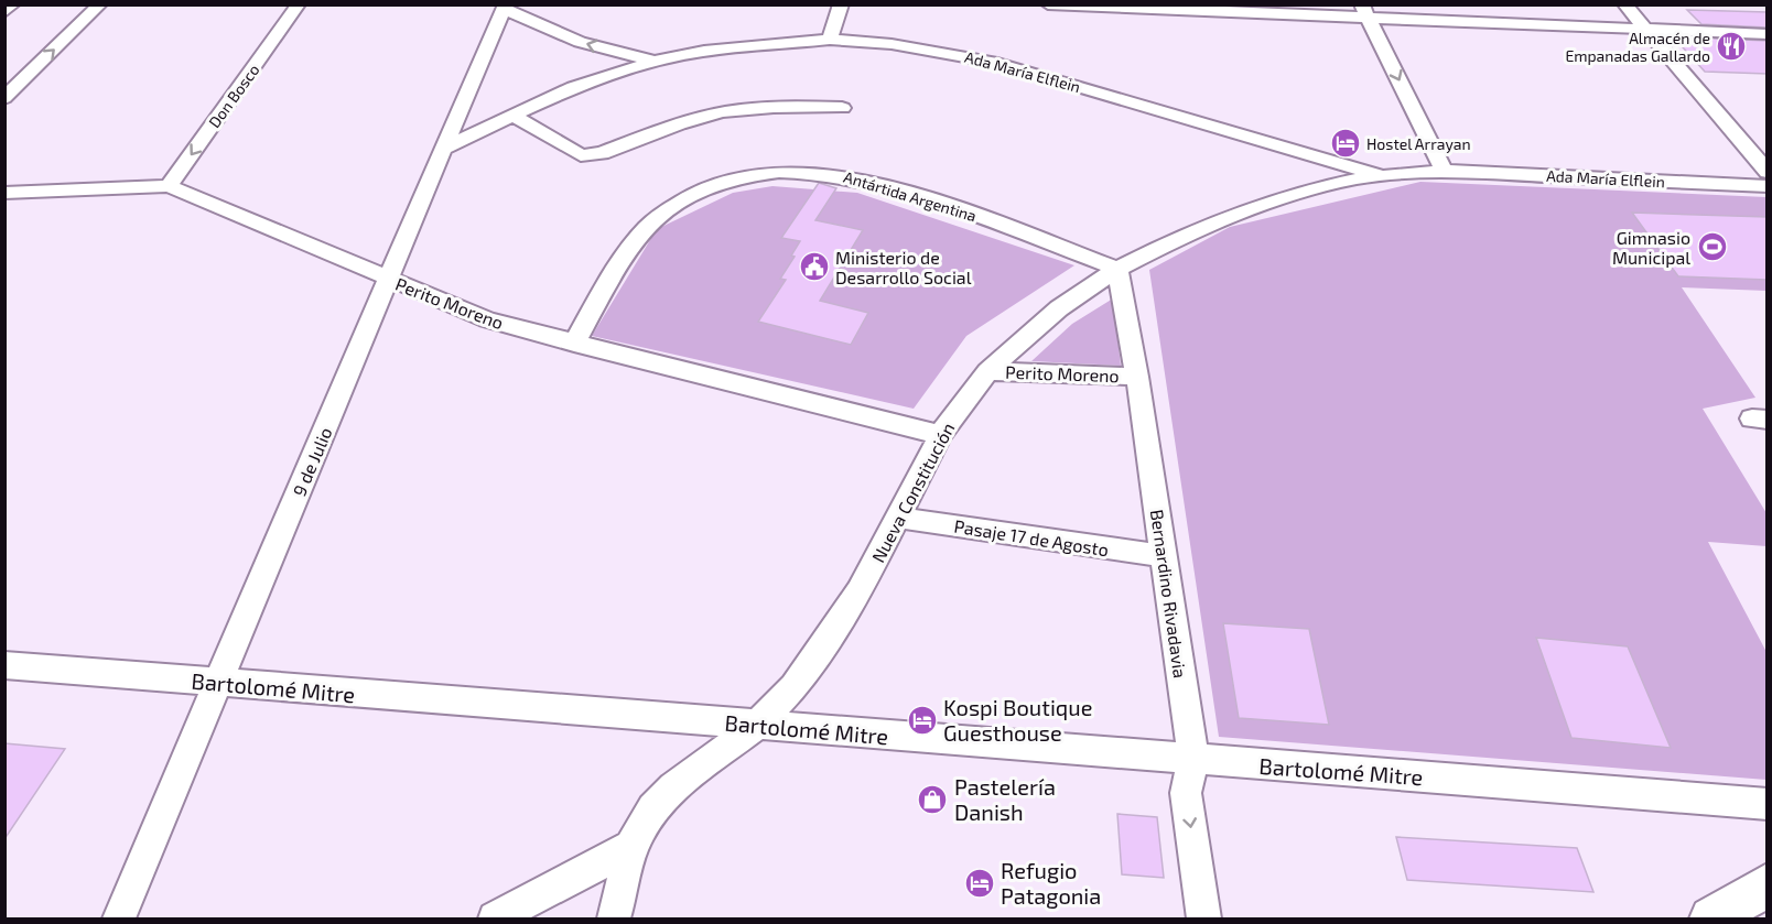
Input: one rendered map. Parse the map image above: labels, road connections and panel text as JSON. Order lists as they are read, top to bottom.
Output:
{
  "streets": {
    "street": [
      "Ada María Elflein",
      "Don Bosco",
      "Antártida Argentina",
      "Perito Moreno",
      "9 de Julio",
      "Nueva Constitución",
      "Pasaje 17 de Agosto",
      "Bernardino Rivadavia",
      "Bartolomé Mitre"
    ]
  },
  "crossings": [
    ["Ada María Elflein", "9 de Julio"],
    ["Ada María Elflein", "Nueva Constitución"],
    ["Don Bosco", "Perito Moreno"],
    ["Antártida Argentina", "Perito Moreno"],
    ["Antártida Argentina", "Nueva Constitución"],
    ["Antártida Argentina", "Bernardino Rivadavia"],
    ["Perito Moreno", "9 de Julio"],
    ["Perito Moreno", "Nueva Constitución"],
    ["Perito Moreno", "Bernardino Rivadavia"],
    ["9 de Julio", "Bartolomé Mitre"],
    ["Nueva Constitución", "Pasaje 17 de Agosto"],
    ["Nueva Constitución", "Bernardino Rivadavia"],
    ["Nueva Constitución", "Bartolomé Mitre"],
    ["Pasaje 17 de Agosto", "Bernardino Rivadavia"],
    ["Bernardino Rivadavia", "Bartolomé Mitre"]
  ],
  "places": {
    "restaurant": ["Almacén de Empanadas Gallardo"],
    "hotel": ["Hostel Arrayan", "Kospi Boutique Guesthouse", "Refugio Patagonia"],
    "sports": ["Gimnasio Municipal"],
    "public building": ["Ministerio de Desarrollo Social"],
    "shop": ["Pastelería Danish"]
  }
}
